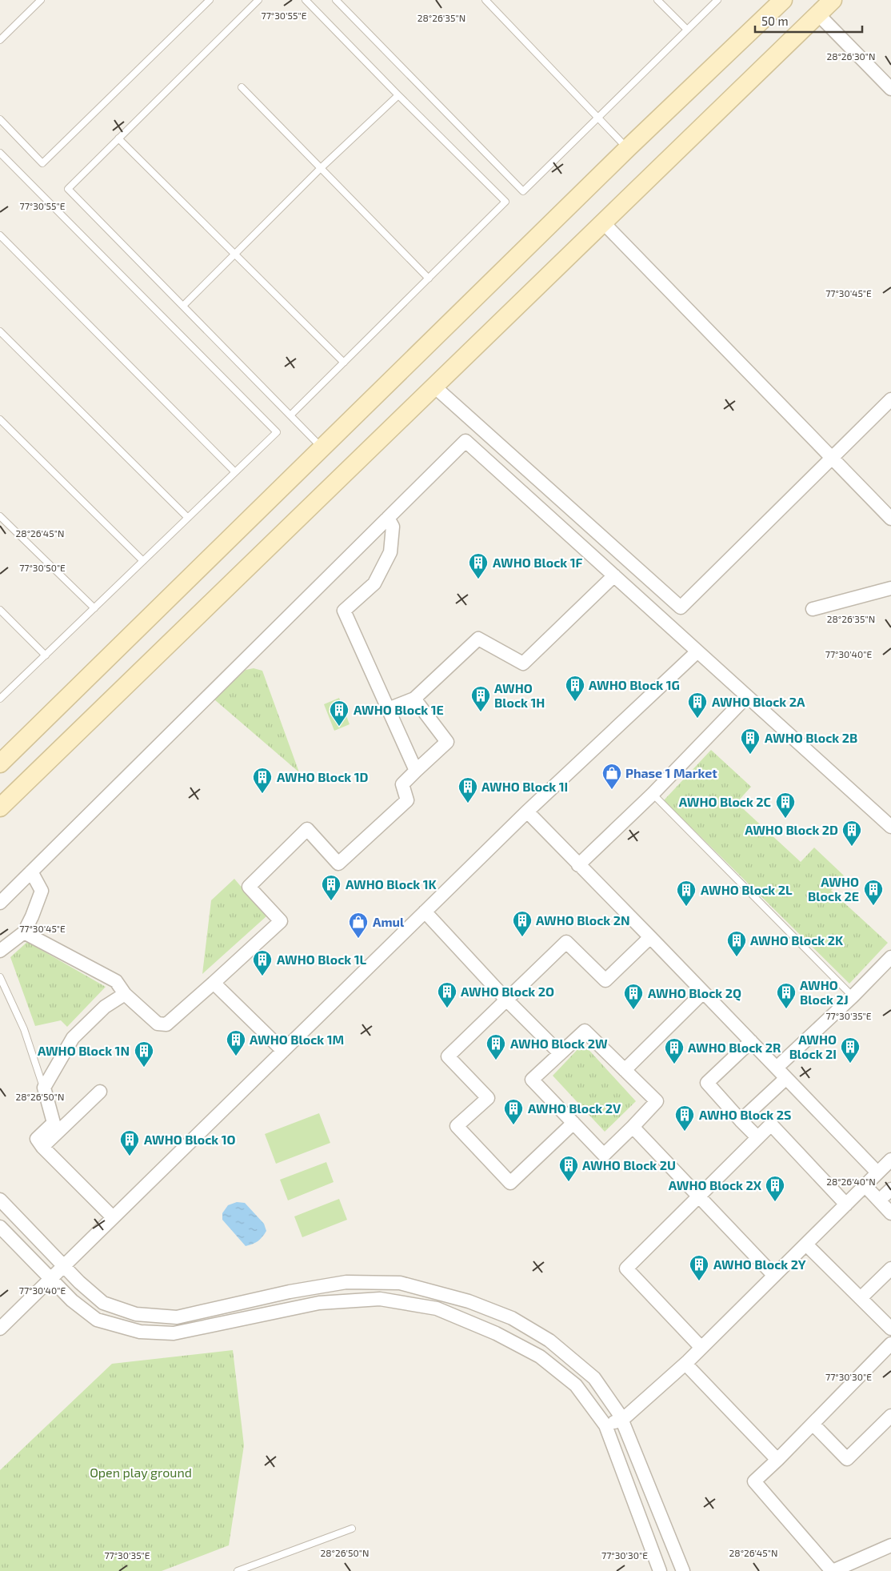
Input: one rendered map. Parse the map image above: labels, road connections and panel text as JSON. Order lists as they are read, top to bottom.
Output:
{
  "parks": ["Open play ground"],
  "places": {
    "building": [
      "AWHO Block 1F",
      "AWHO Block 1G",
      "AWHO Block 1H",
      "AWHO Block 2A",
      "AWHO Block 1E",
      "AWHO Block 2B",
      "AWHO Block 1D",
      "AWHO Block 1I",
      "AWHO Block 2C",
      "AWHO Block 2D",
      "AWHO Block 1K",
      "AWHO Block 2E",
      "AWHO Block 2L",
      "AWHO Block 2N",
      "AWHO Block 2K",
      "AWHO Block 1L",
      "AWHO Block 2O",
      "AWHO Block 2J",
      "AWHO Block 2Q",
      "AWHO Block 1M",
      "AWHO Block 2W",
      "AWHO Block 2I",
      "AWHO Block 2R",
      "AWHO Block 1N",
      "AWHO Block 2V",
      "AWHO Block 2S",
      "AWHO Block 1O",
      "AWHO Block 2U",
      "AWHO Block 2X",
      "AWHO Block 2Y"
    ],
    "shop": ["Phase 1 Market", "Amul"]
  },
  "scale_bar": "50 m",
  "coordinates": [
    "77°30'55\"E",
    "28°26'35\"N",
    "28°26'30\"N",
    "77°30'45\"E",
    "28°26'45\"N",
    "77°30'50\"E",
    "77°30'40\"E",
    "77°30'35\"E",
    "28°26'50\"N",
    "28°26'40\"N",
    "77°30'30\"E"
  ]
}
